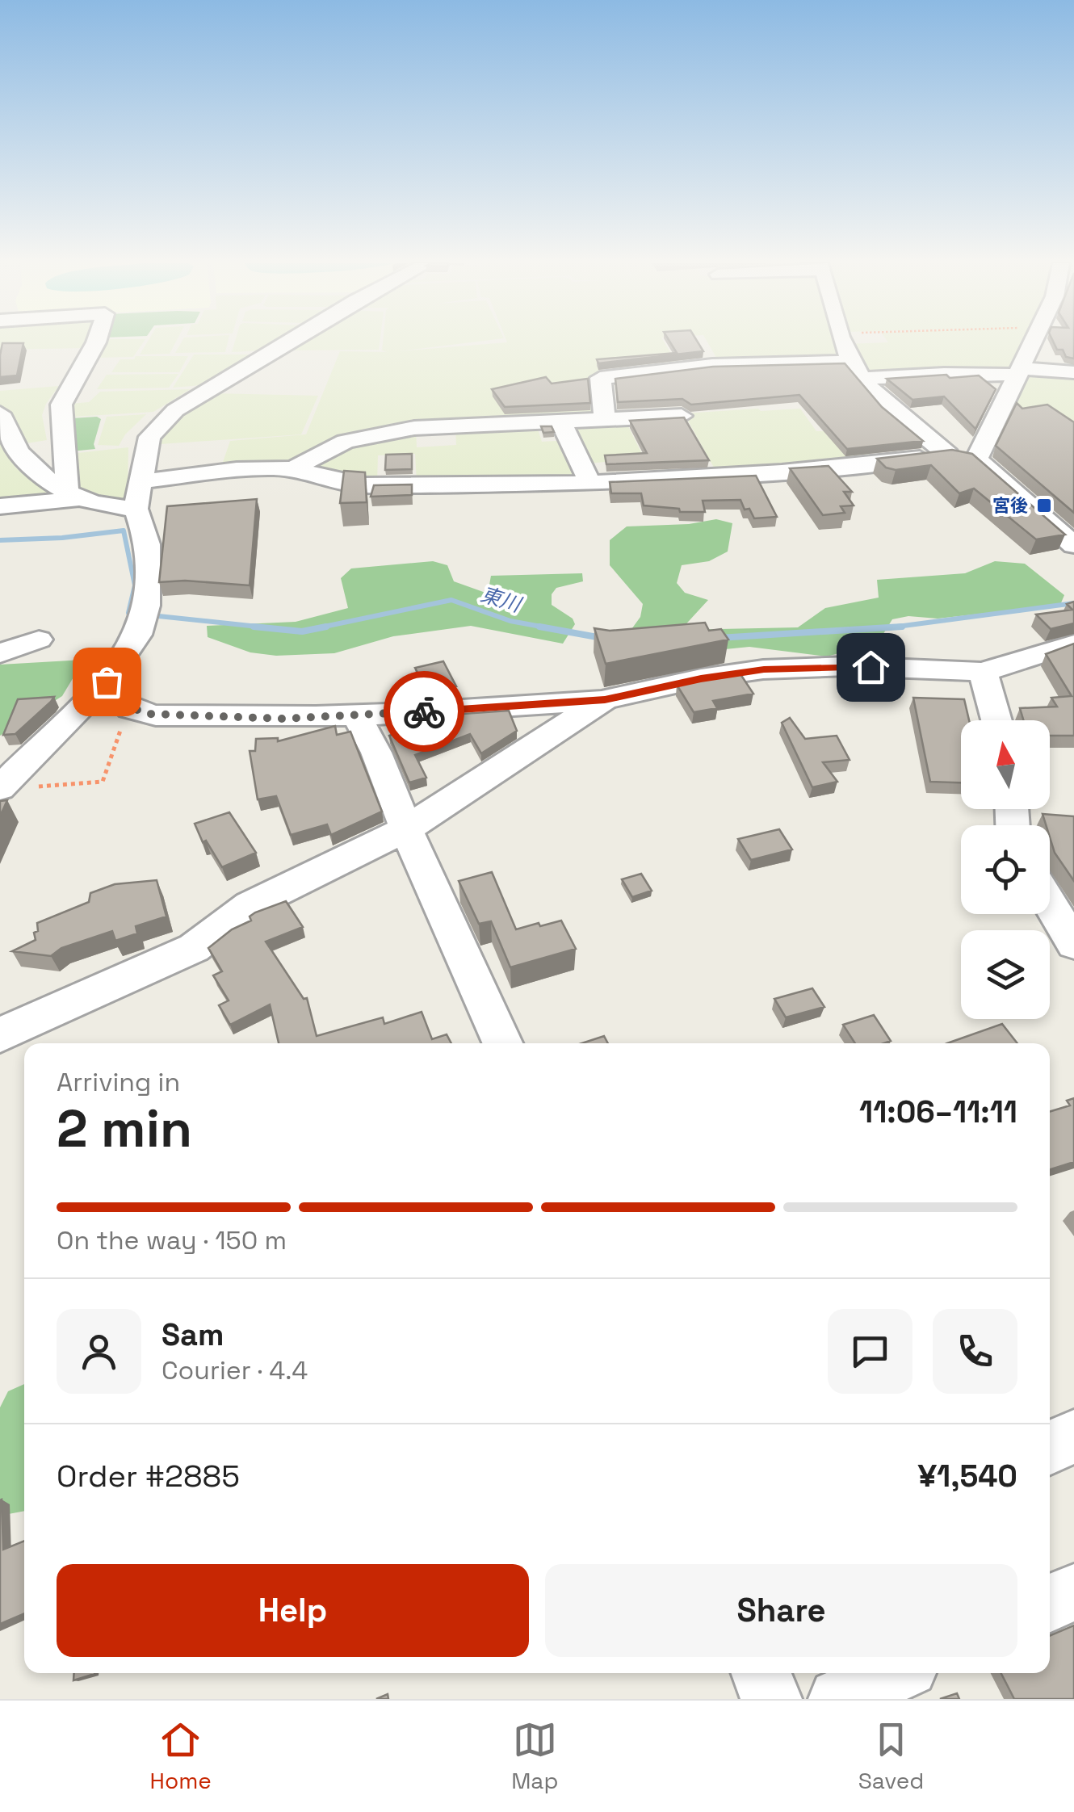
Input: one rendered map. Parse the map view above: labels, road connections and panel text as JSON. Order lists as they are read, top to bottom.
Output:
{
  "water": ["東川"],
  "places": {
    "transit": ["宮後"]
  },
  "north": "top",
  "page": {
    "heading": ["2 min", "Arriving in", "11:06–11:11"],
    "panel": [
      "Sam",
      "Courier · 4.4",
      "Order #2885",
      "¥1,540"
    ],
    "bar": "On the way · 150 m",
    "buttons": ["Help", "Share"],
    "tabs": ["Home", "Map", "Saved"]
  }
}
